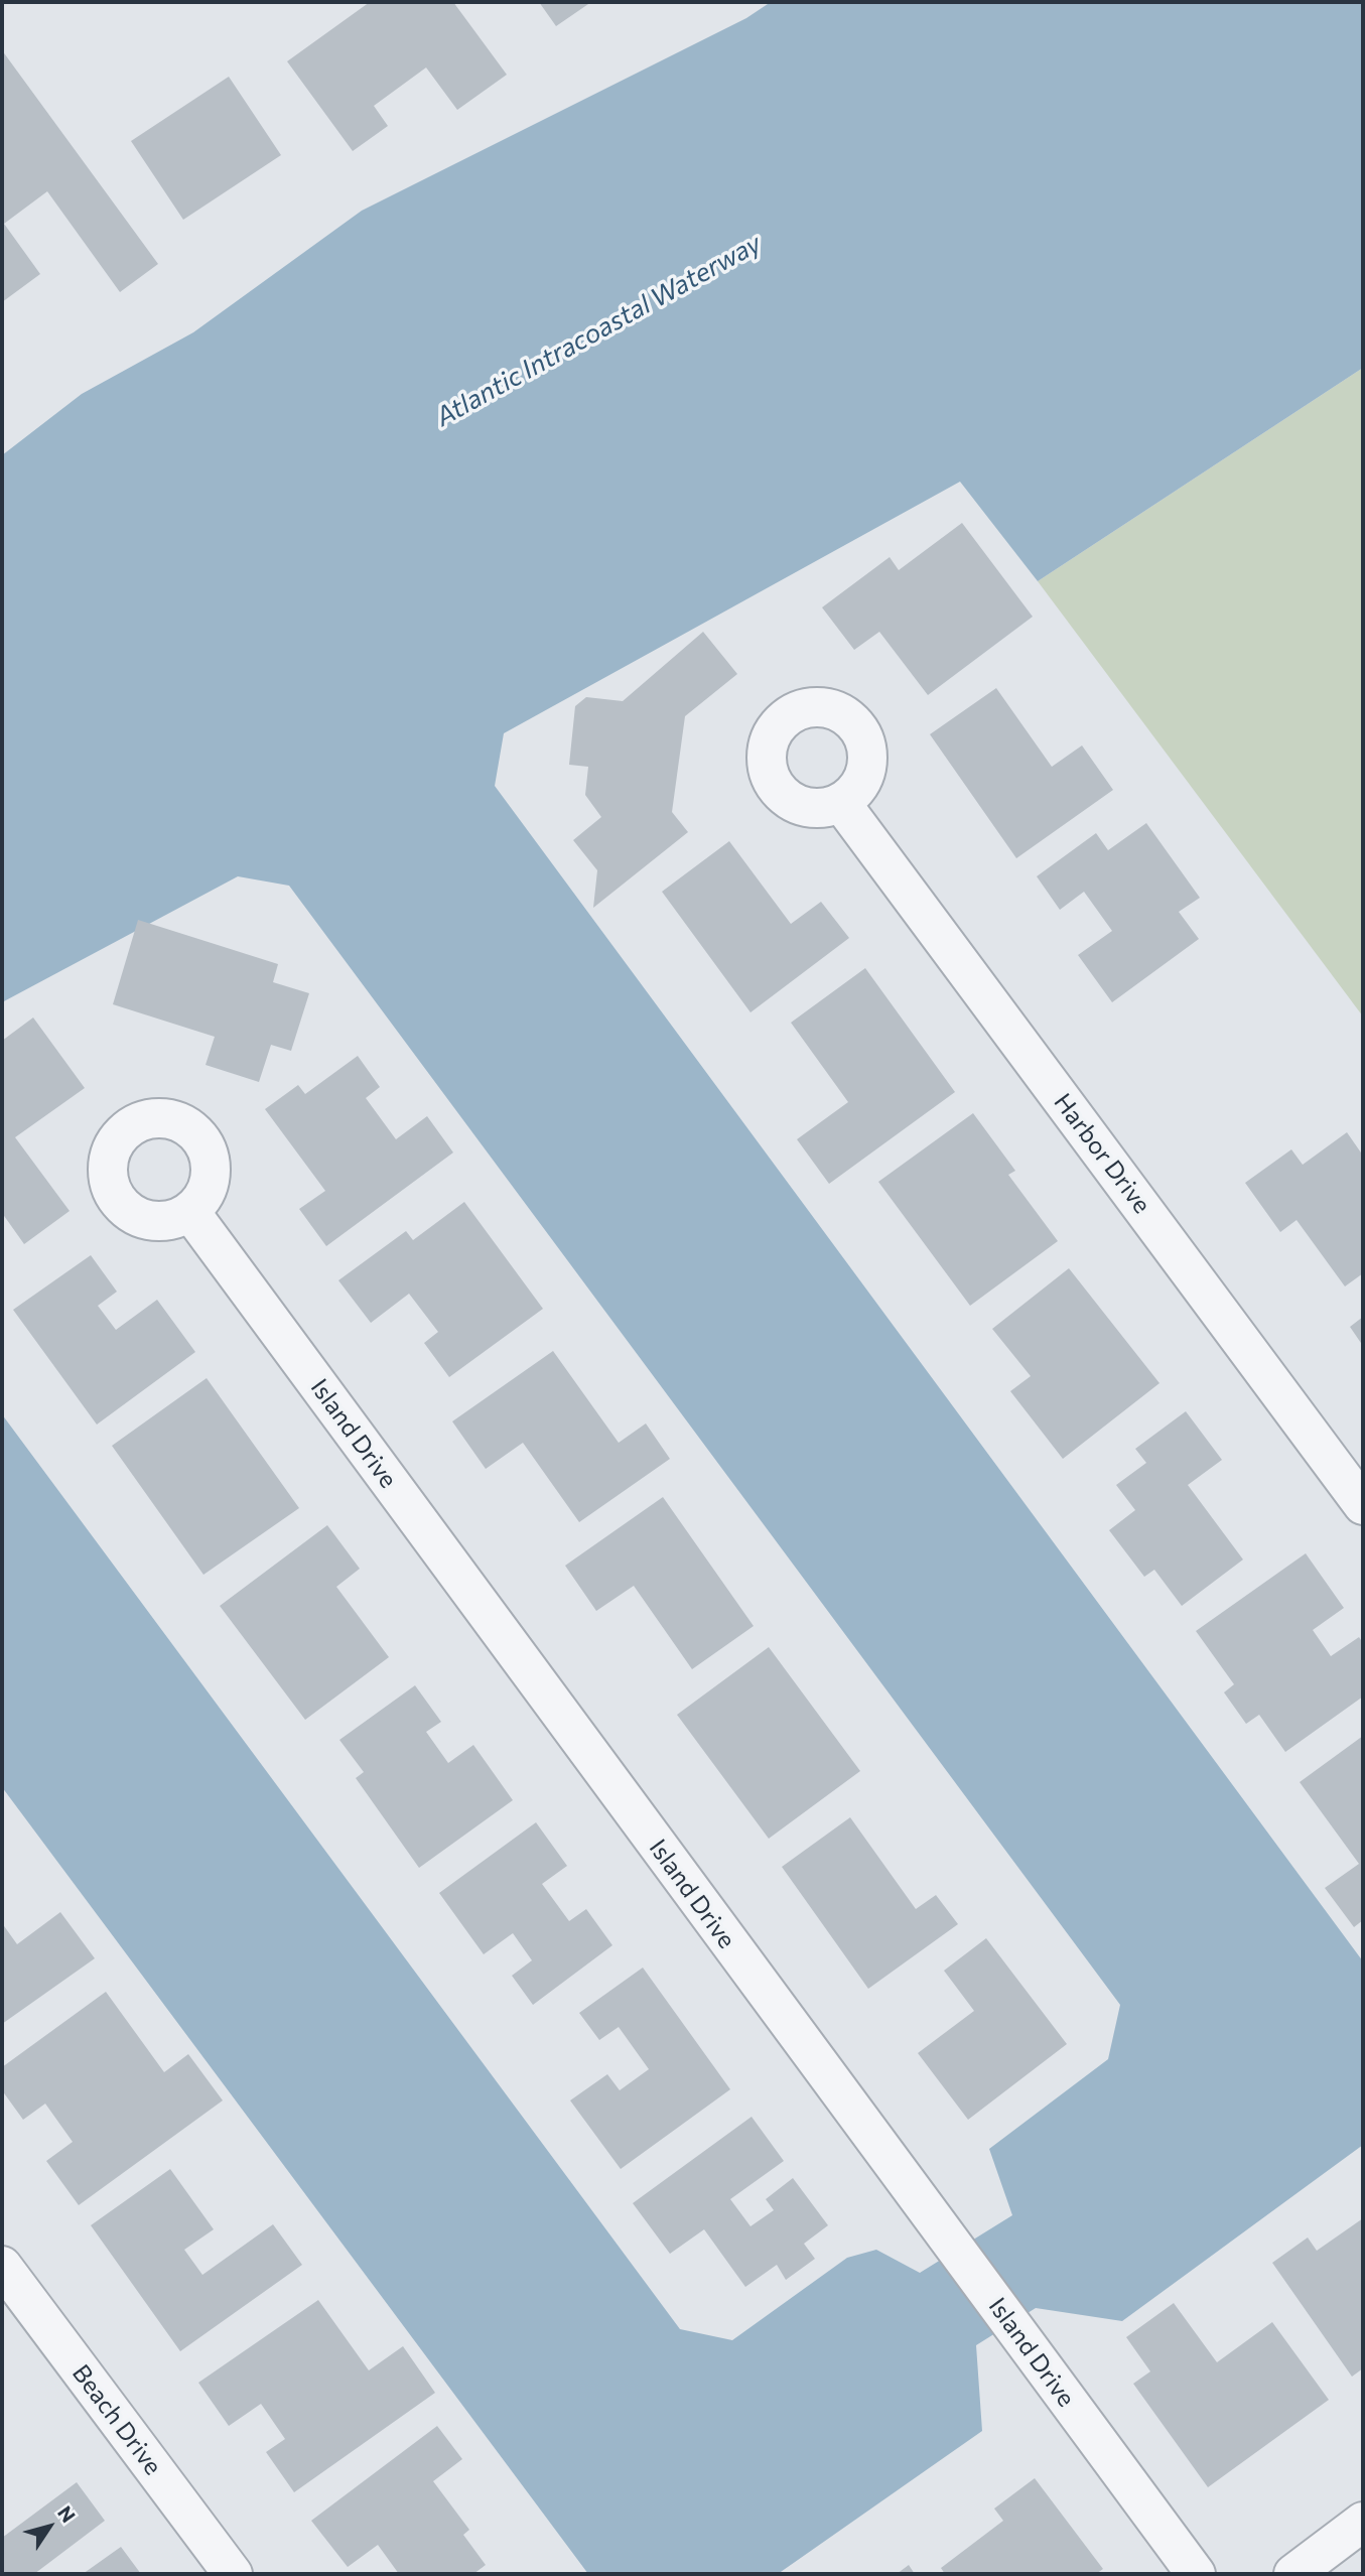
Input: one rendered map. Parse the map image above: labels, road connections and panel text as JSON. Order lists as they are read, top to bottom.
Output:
{
  "streets": {
    "street": ["Harbor Drive", "Island Drive", "Beach Drive"]
  },
  "water": ["Atlantic Intracoastal Waterway"],
  "north": "top right"
}
